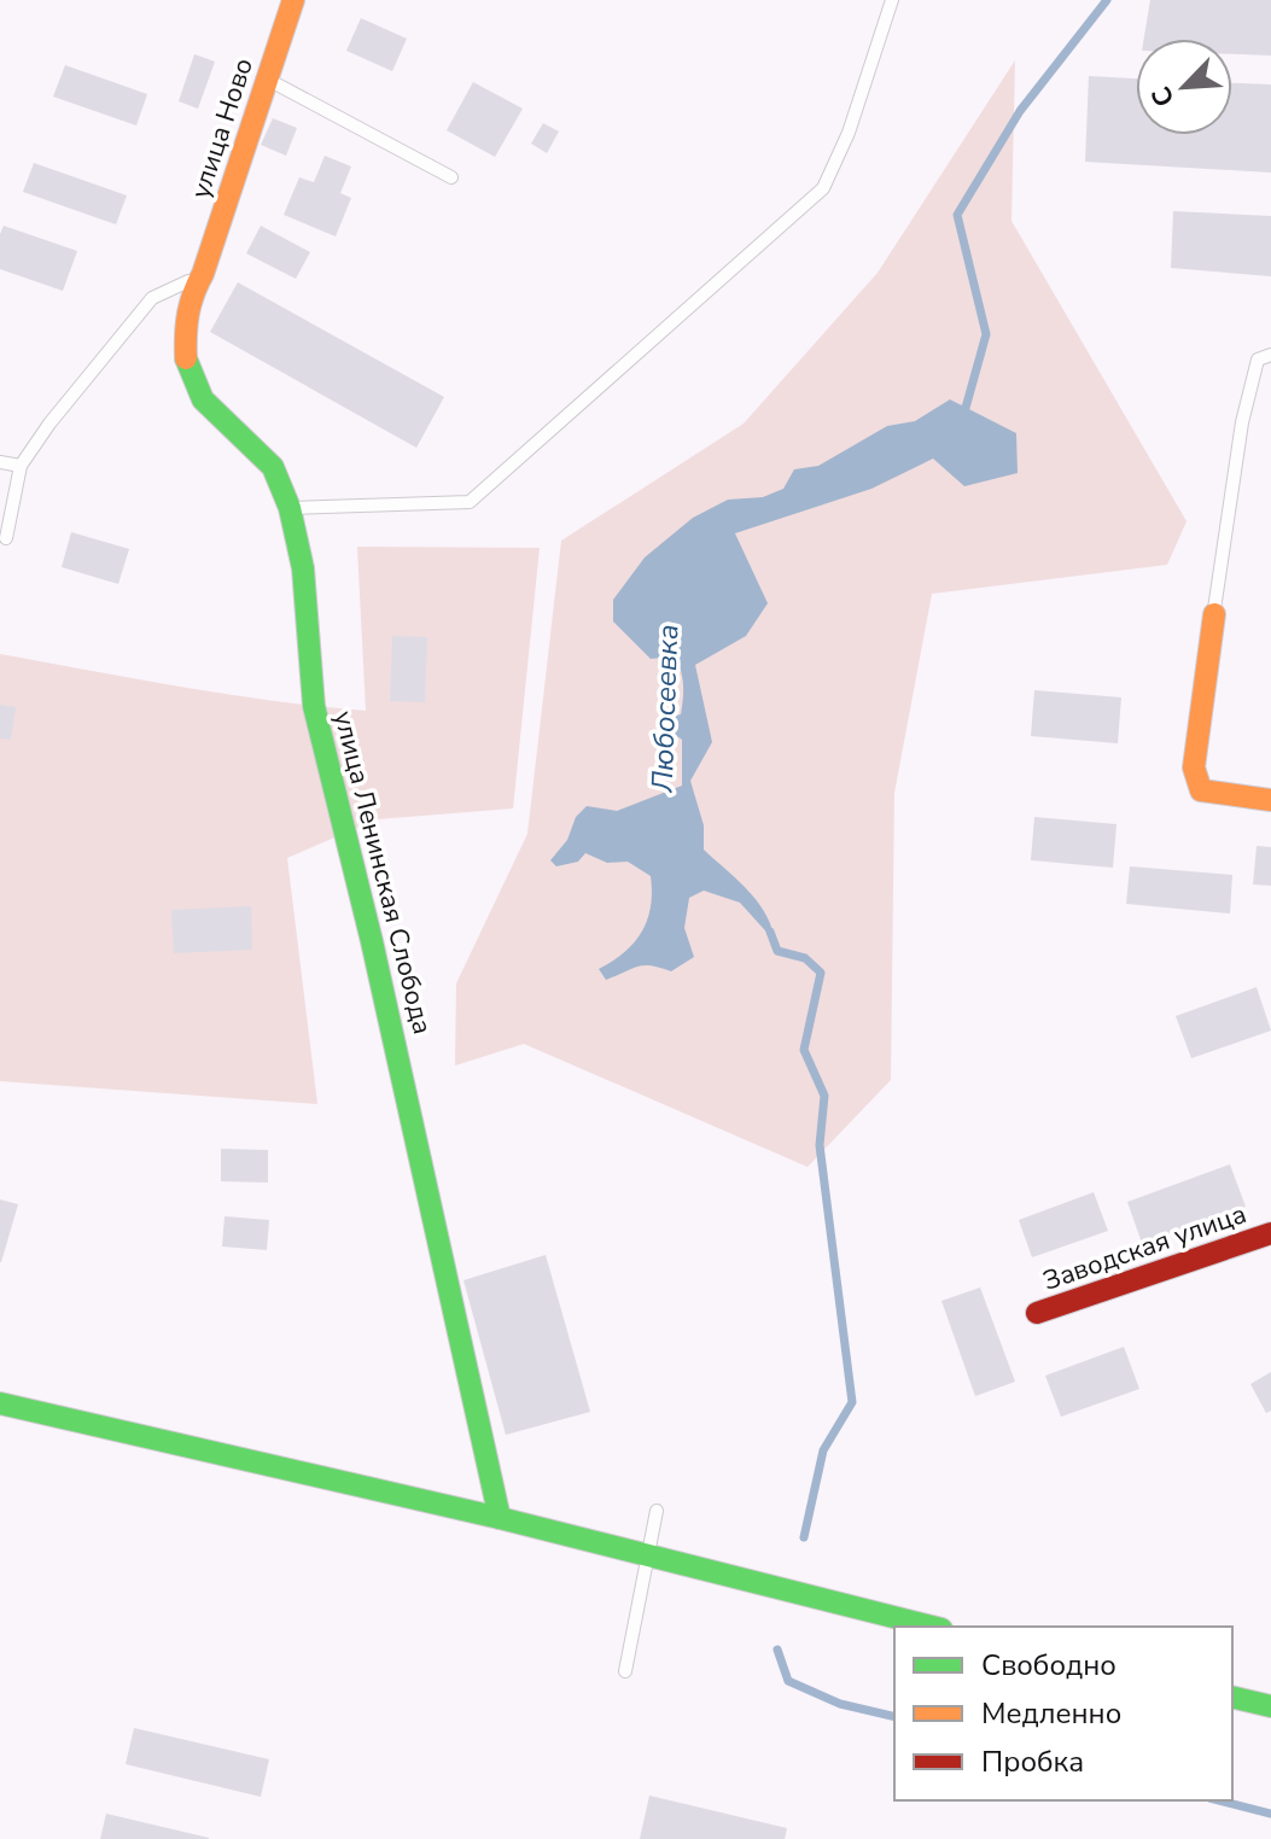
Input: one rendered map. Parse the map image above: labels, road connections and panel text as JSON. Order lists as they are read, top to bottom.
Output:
{
  "streets": {
    "street": ["улица Ново", "улица Ленинская Слобода", "Заводская улица"]
  },
  "crossings": [
    ["улица Ново", "улица Ленинская Слобода"]
  ],
  "water": ["Любосеевка"],
  "legend": ["Свободно", "Медленно", "Пробка"],
  "north": "bottom left"
}
